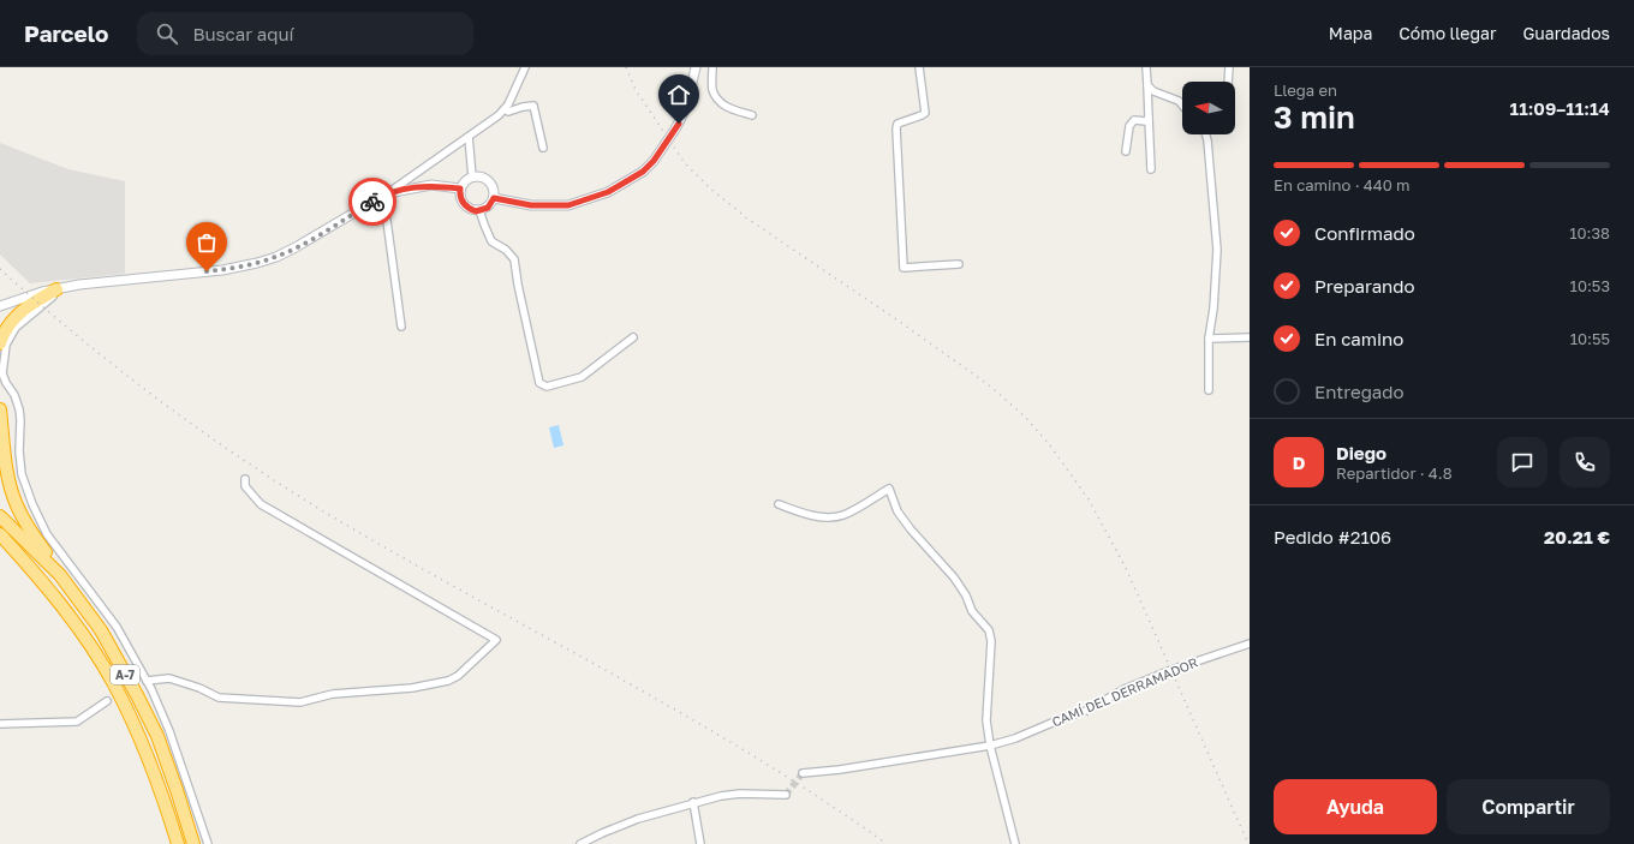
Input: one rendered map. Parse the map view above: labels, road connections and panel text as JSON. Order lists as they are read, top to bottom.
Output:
{
  "streets": {
    "highway": ["A-7"],
    "street": ["CAMÍ DEL DERRAMADOR"]
  },
  "north": "left",
  "page": {
    "header": "Parcelo",
    "search": "Buscar aquí",
    "nav": ["Mapa", "Cómo llegar", "Guardados"],
    "heading": ["3 min", "Llega en", "11:09–11:14"],
    "panel": [
      "Diego",
      "Repartidor · 4.8",
      "Pedido #2106",
      "20.21 €"
    ],
    "bar": "En camino · 440 m",
    "list": [
      ["Confirmado", "10:38"],
      ["Preparando", "10:53"],
      ["En camino", "10:55"],
      "Entregado"
    ],
    "round": "D",
    "buttons": ["Ayuda", "Compartir"]
  }
}
